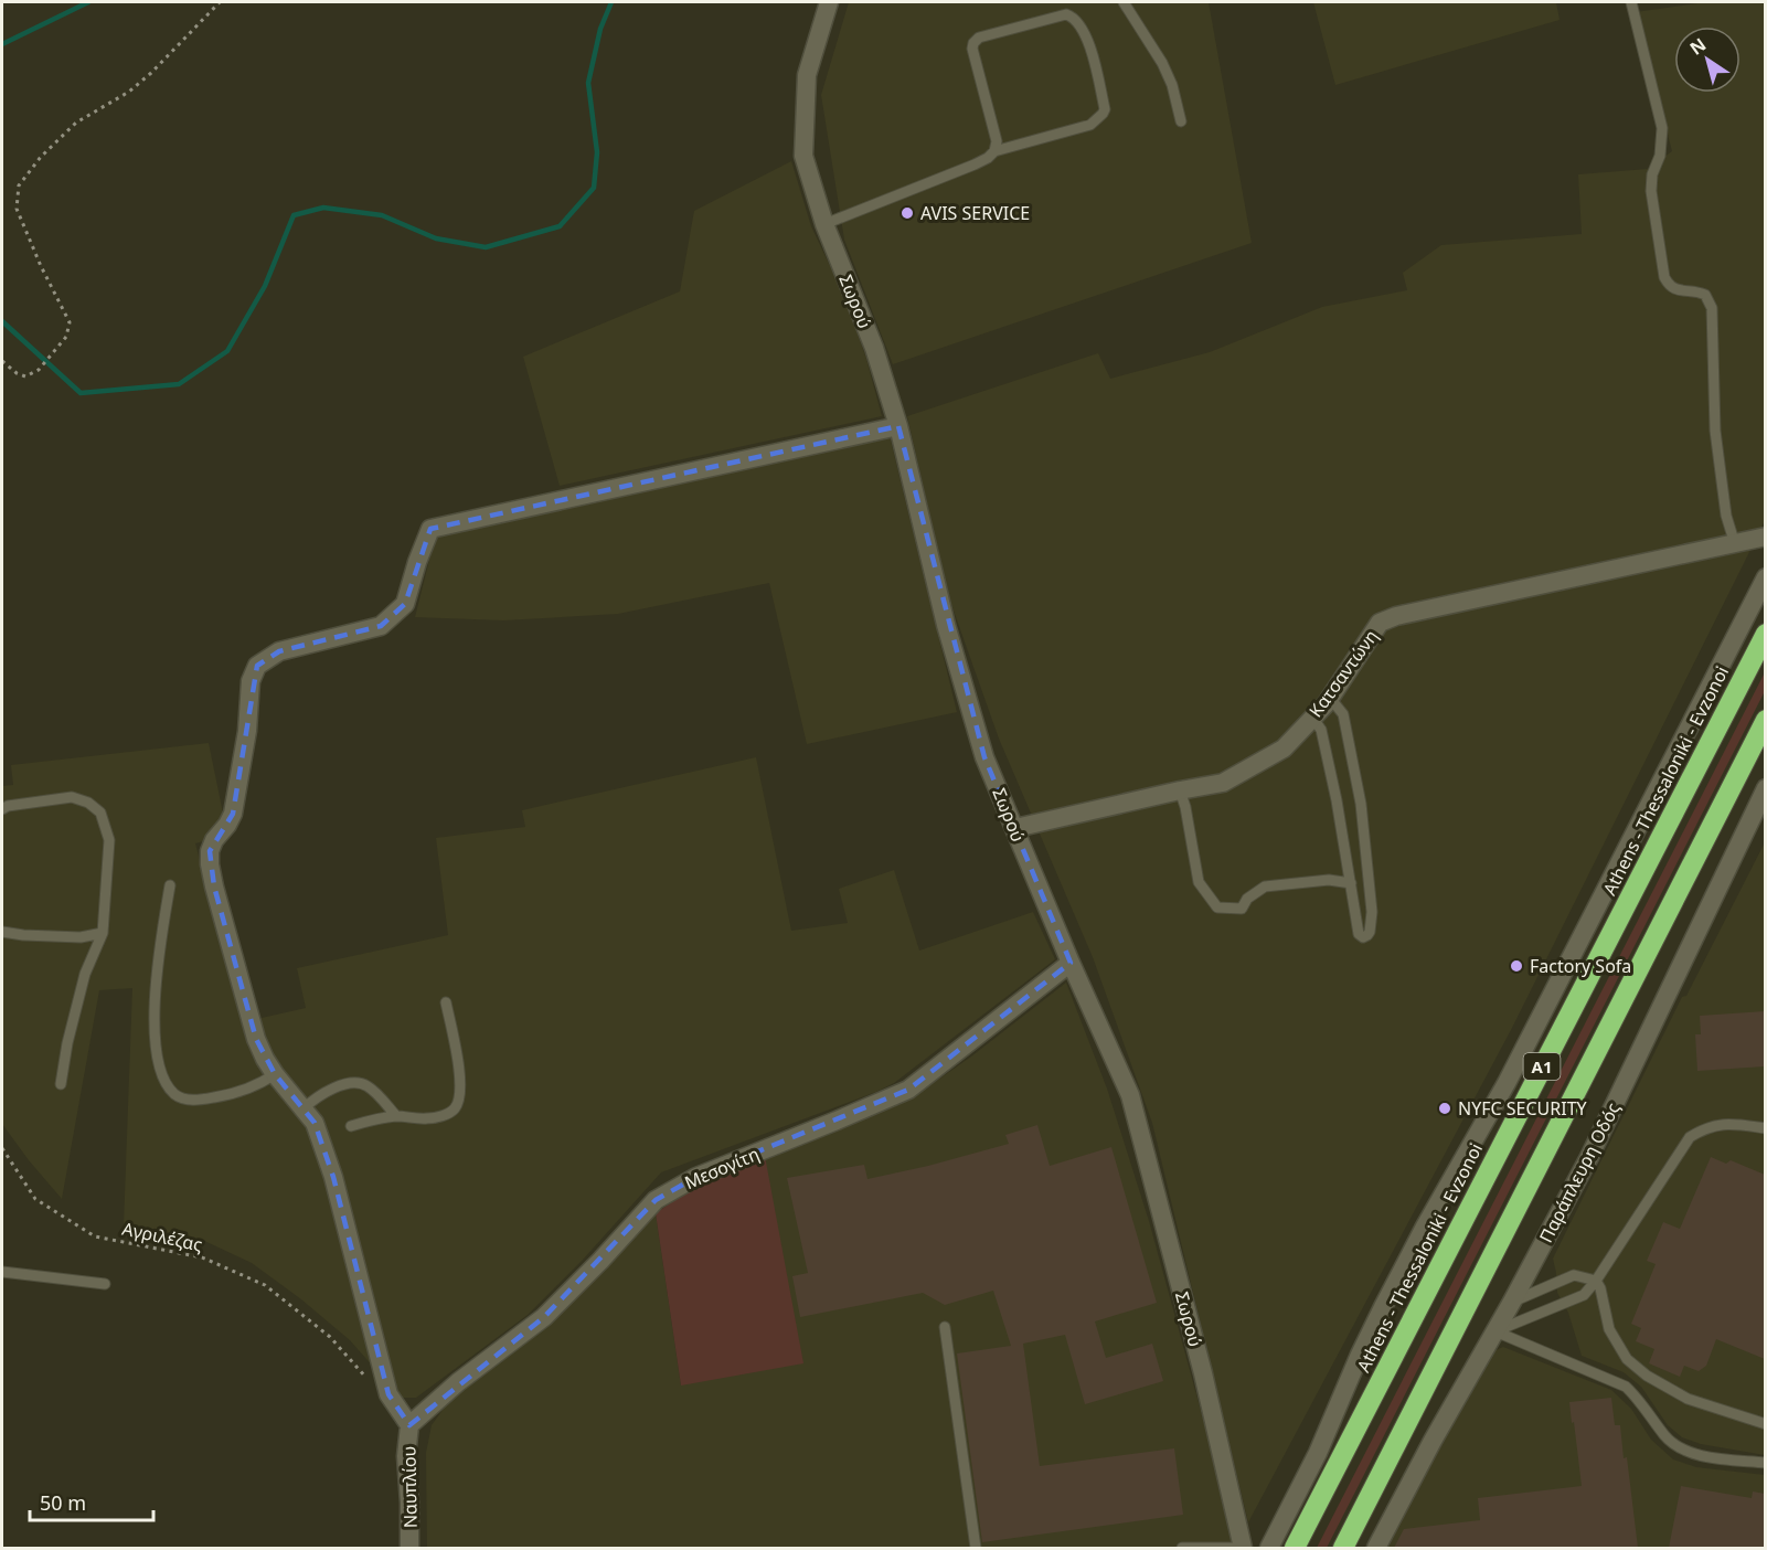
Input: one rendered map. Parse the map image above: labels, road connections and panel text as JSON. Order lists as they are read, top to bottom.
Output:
{
  "streets": {
    "highway": ["Athens - Thessaloniki - Evzonoi", "Α1"],
    "street": [
      "Σωρού",
      "Κατσαντώνη",
      "Μεσογίτη",
      "Παράπλευρη Οδός",
      "Ναυπλίου"
    ],
    "path": ["Αγριλέζας"]
  },
  "crossings": [
    ["Σωρού", "Κατσαντώνη"],
    ["Σωρού", "Μεσογίτη"],
    ["Μεσογίτη", "Ναυπλίου"]
  ],
  "places": ["AVIS SERVICE", "Factory Sofa", "NYFC SECURITY"],
  "scale_bar": "50 m",
  "north": "top left"
}
